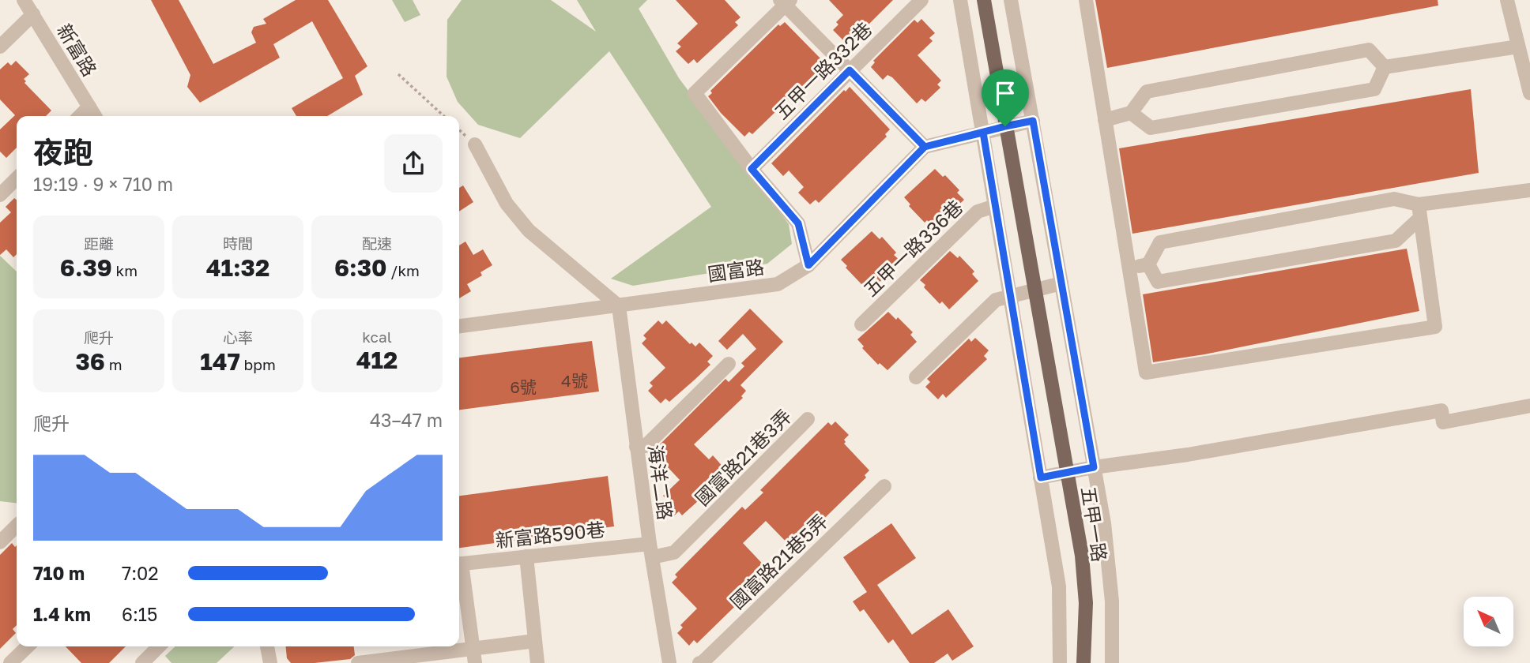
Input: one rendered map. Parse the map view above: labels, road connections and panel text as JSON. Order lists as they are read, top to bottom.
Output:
{
  "streets": {
    "main road": ["五甲一路"],
    "street": [
      "新富路",
      "五甲一路332巷",
      "五甲一路336巷",
      "國富路",
      "國富路21巷3弄",
      "海洋二路",
      "新富路590巷",
      "國富路21巷5弄"
    ]
  },
  "crossings": [
    ["國富路", "海洋二路"],
    ["國富路21巷3弄", "海洋二路"],
    ["國富路21巷3弄", "新富路590巷"],
    ["海洋二路", "新富路590巷"]
  ],
  "house_numbers": ["4號", "6號"],
  "north": "top left",
  "page": {
    "heading": ["夜跑", "19:19 · 9 × 710 m"],
    "stats": [
      ["距離", "6.39 km"],
      ["時間", "41:32"],
      ["配速", "6:30 /km"],
      ["爬升", "36 m"],
      ["心率", "147 bpm"],
      ["kcal", "412"]
    ],
    "chart": ["爬升", "43–47 m"],
    "list": [
      {
        "name": "710 m",
        "note": "7:02"
      },
      {
        "name": "1.4 km",
        "note": "6:15"
      }
    ]
  }
}
